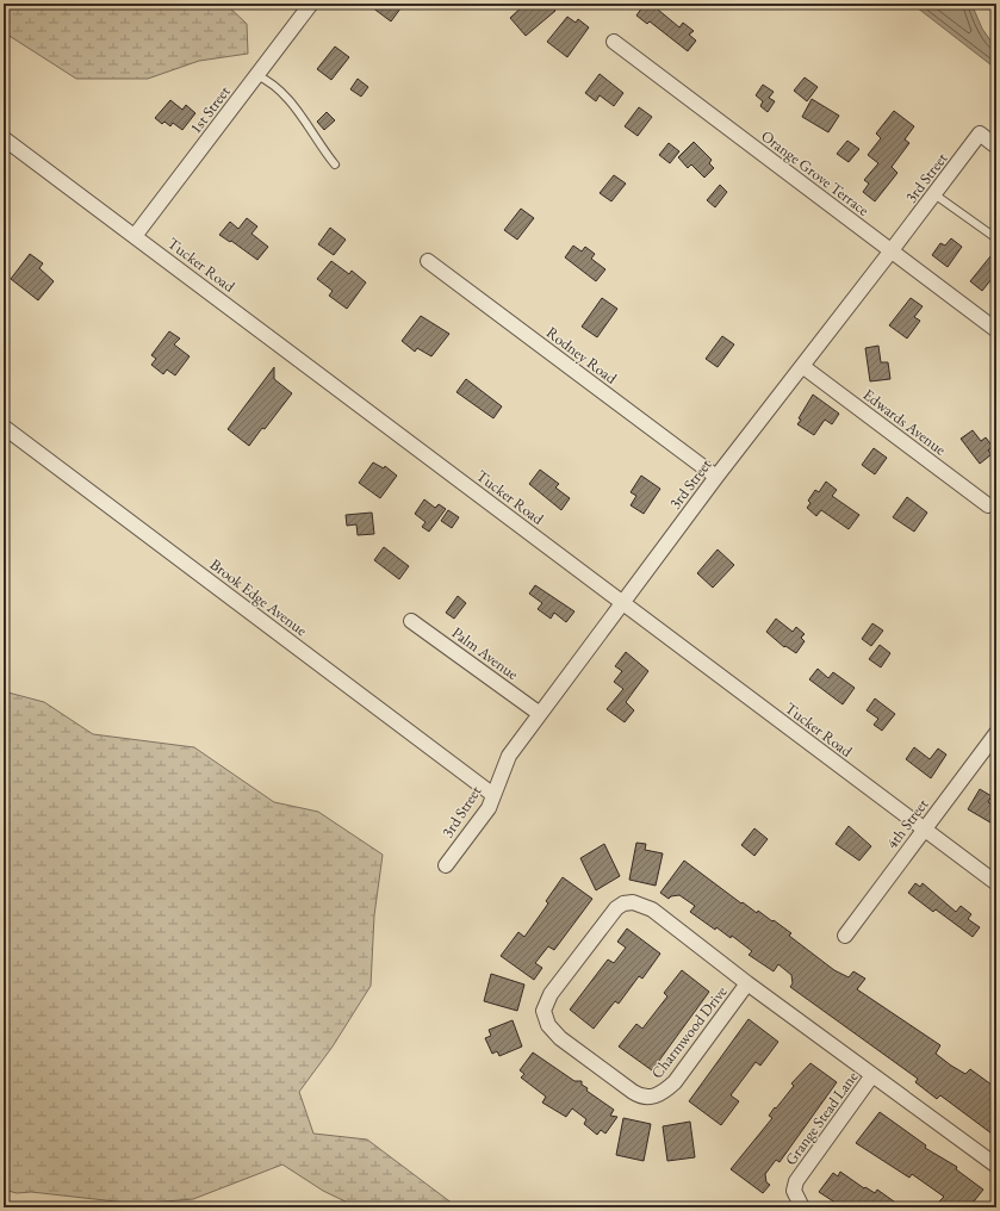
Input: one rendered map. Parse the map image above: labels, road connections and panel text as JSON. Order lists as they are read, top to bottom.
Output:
{
  "streets": {
    "street": [
      "1st Street",
      "Orange Grove Terrace",
      "3rd Street",
      "Tucker Road",
      "Rodney Road",
      "Edwards Avenue",
      "Brook Edge Avenue",
      "Palm Avenue",
      "4th Street",
      "Charmwood Drive",
      "Grange Stead Lane"
    ]
  },
  "crossings": [
    ["1st Street", "Tucker Road"],
    ["Orange Grove Terrace", "3rd Street"],
    ["3rd Street", "Tucker Road"],
    ["3rd Street", "Rodney Road"],
    ["3rd Street", "Edwards Avenue"],
    ["3rd Street", "Brook Edge Avenue"],
    ["3rd Street", "Palm Avenue"],
    ["Tucker Road", "4th Street"],
    ["Charmwood Drive", "Grange Stead Lane"]
  ]
}
